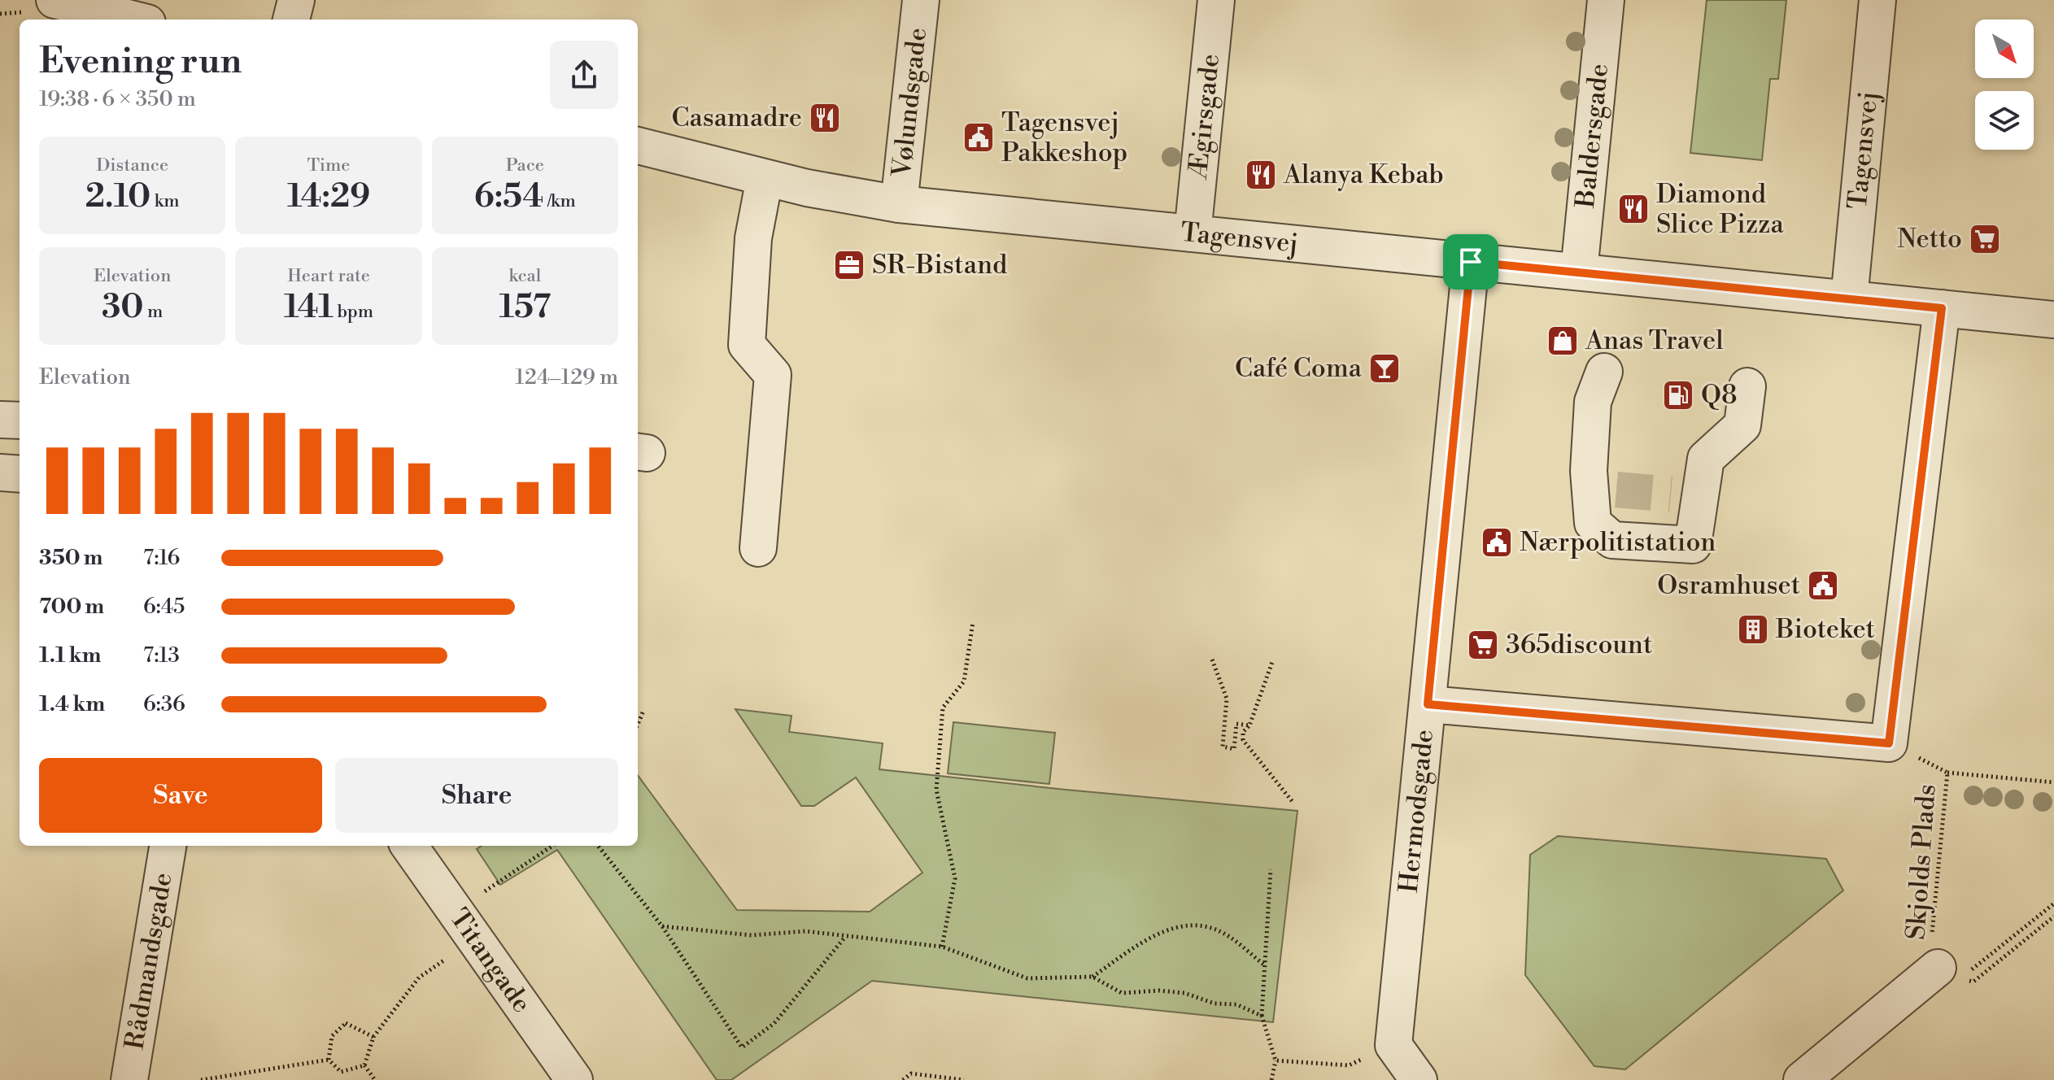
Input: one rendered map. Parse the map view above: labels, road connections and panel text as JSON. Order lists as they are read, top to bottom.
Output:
{
  "streets": {
    "street": [
      "Vølundsgade",
      "Ægirsgade",
      "Baldersgade",
      "Tagensvej",
      "Hermodsgade",
      "Rådmandsgade",
      "Titangade"
    ],
    "path": ["Skjolds Plads"]
  },
  "crossings": [
    ["Vølundsgade", "Tagensvej"],
    ["Ægirsgade", "Tagensvej"],
    ["Baldersgade", "Tagensvej"],
    ["Tagensvej", "Hermodsgade"]
  ],
  "places": {
    "restaurant": ["Casamadre", "Alanya Kebab", "Diamond Slice Pizza"],
    "public building": ["Tagensvej Pakkeshop", "Nærpolitistation", "Osramhuset"],
    "supermarket": ["Netto", "365discount"],
    "office": ["SR-Bistand"],
    "shop": ["Anas Travel"],
    "bar": ["Café Coma"],
    "fuel station": ["Q8"],
    "building": ["Bioteket"]
  },
  "north": "bottom right",
  "page": {
    "heading": ["Evening run", "19:38 · 6 × 350 m"],
    "stats": [
      ["Distance", "2.10 km"],
      ["Time", "14:29"],
      ["Pace", "6:54 /km"],
      ["Elevation", "30 m"],
      ["Heart rate", "141 bpm"],
      ["kcal", "157"]
    ],
    "chart": ["Elevation", "124–129 m"],
    "list": [
      {
        "name": "350 m",
        "note": "7:16"
      },
      {
        "name": "700 m",
        "note": "6:45"
      },
      {
        "name": "1.1 km",
        "note": "7:13"
      },
      {
        "name": "1.4 km",
        "note": "6:36"
      }
    ],
    "buttons": ["Save", "Share"]
  }
}
